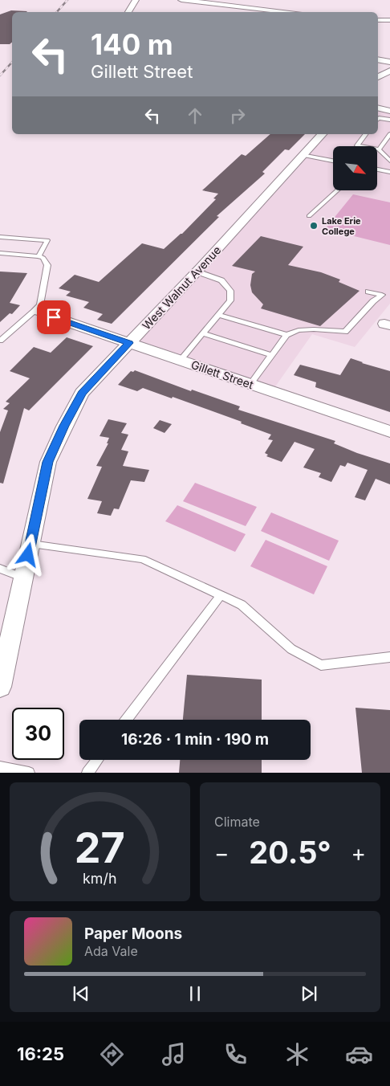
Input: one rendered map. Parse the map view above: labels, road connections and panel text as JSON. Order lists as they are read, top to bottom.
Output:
{
  "streets": {
    "street": ["West Walnut Avenue", "Gillett Street"]
  },
  "crossings": [
    ["West Walnut Avenue", "Gillett Street"]
  ],
  "places": ["Lake Erie College"],
  "north": "bottom right",
  "page": {
    "turn": ["140 m", "Gillett Street"],
    "limit": "30",
    "trip": "16:26 · 1 min · 190 m",
    "tile": "Climate",
    "heat": ["−", "20.5°", "+"],
    "song": ["Paper Moons", "Ada Vale"],
    "tabs": "16:25",
    "gauge": ["27", "km/h"]
  }
}
